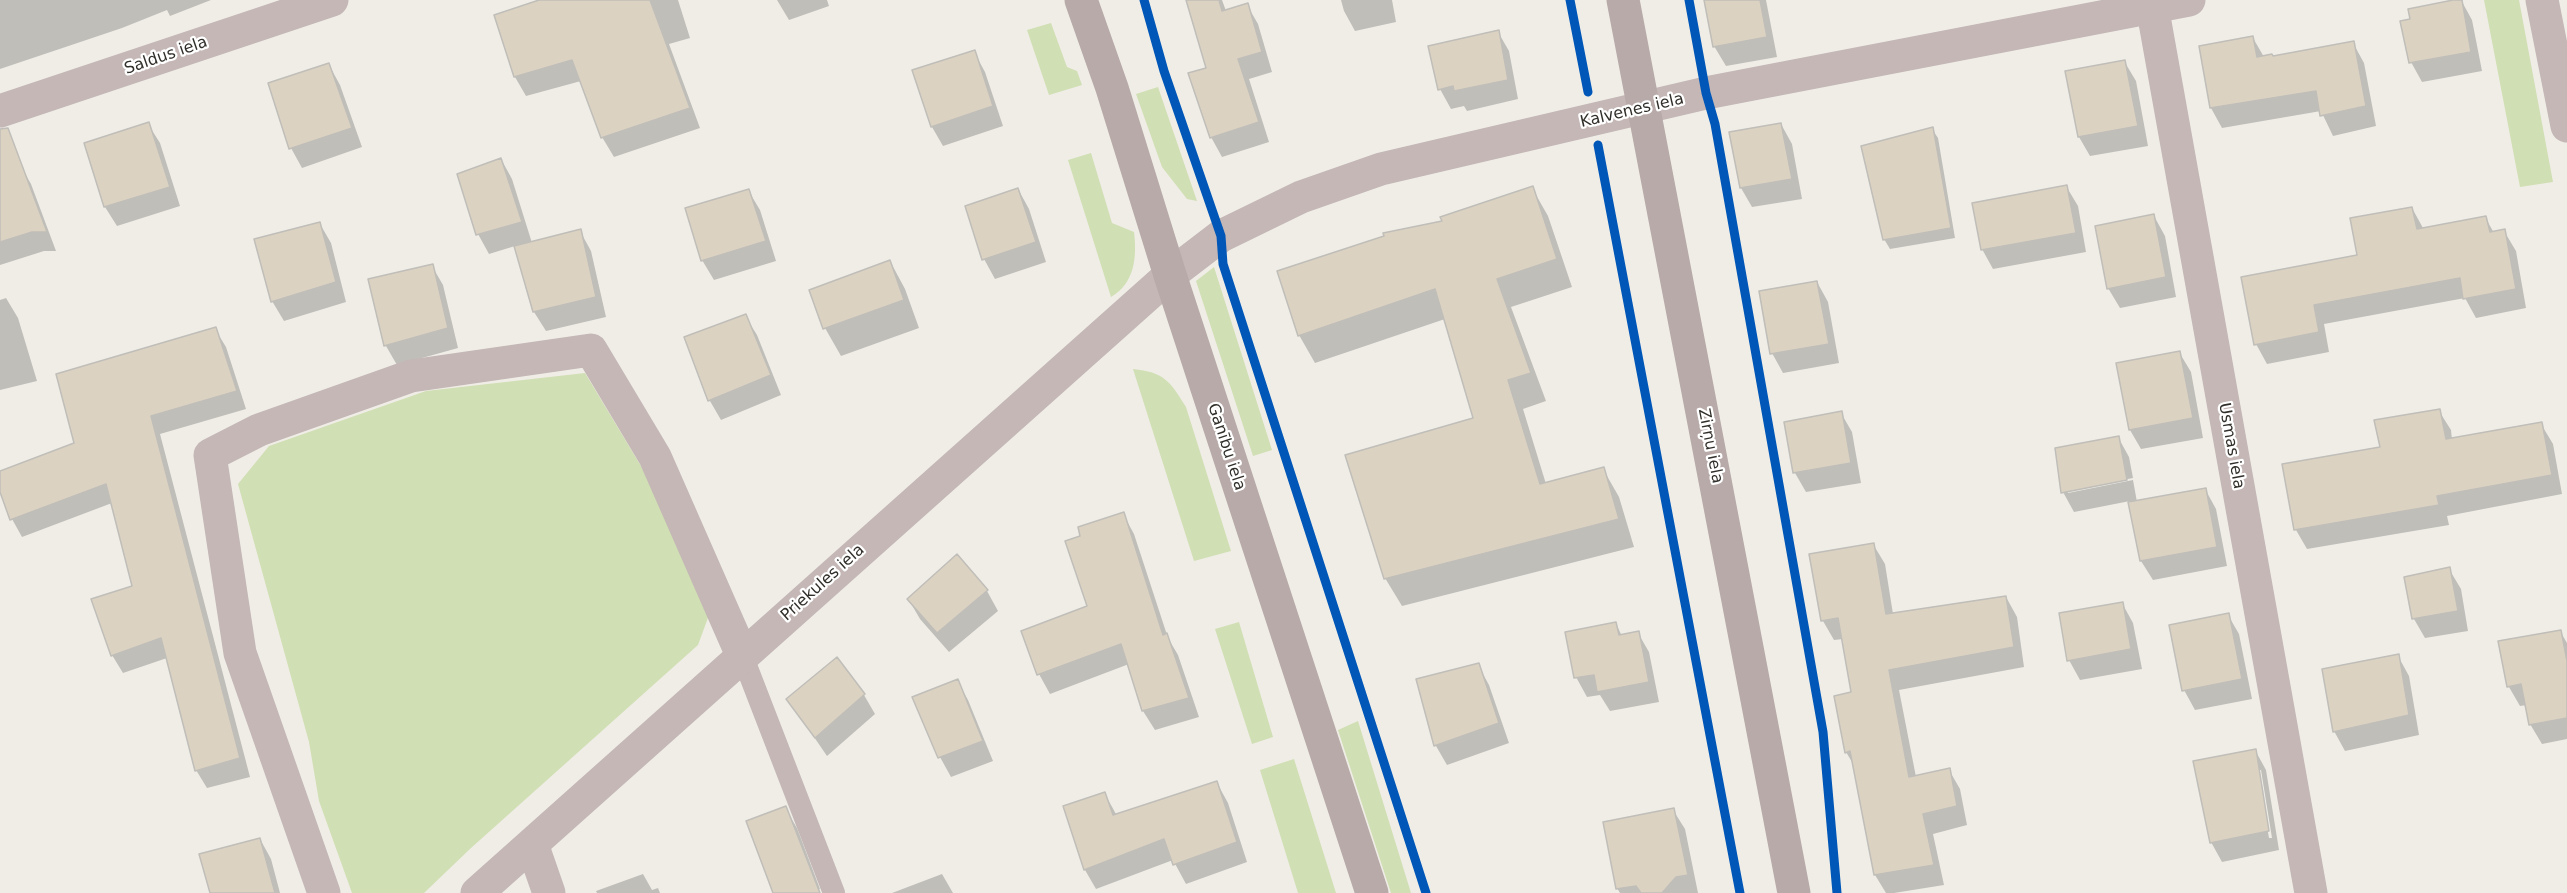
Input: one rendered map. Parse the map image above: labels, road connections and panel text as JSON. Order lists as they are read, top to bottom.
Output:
{
  "streets": {
    "highway": ["Zirņu iela", "Ganību iela"],
    "street": [
      "Saldus iela",
      "Kalvenes iela",
      "Usmas iela",
      "Priekules iela"
    ]
  },
  "crossings": [
    ["Kalvenes iela", "Zirņu iela"],
    ["Kalvenes iela", "Usmas iela"],
    ["Kalvenes iela", "Ganību iela"],
    ["Kalvenes iela", "Priekules iela"],
    ["Ganību iela", "Priekules iela"]
  ]
}
